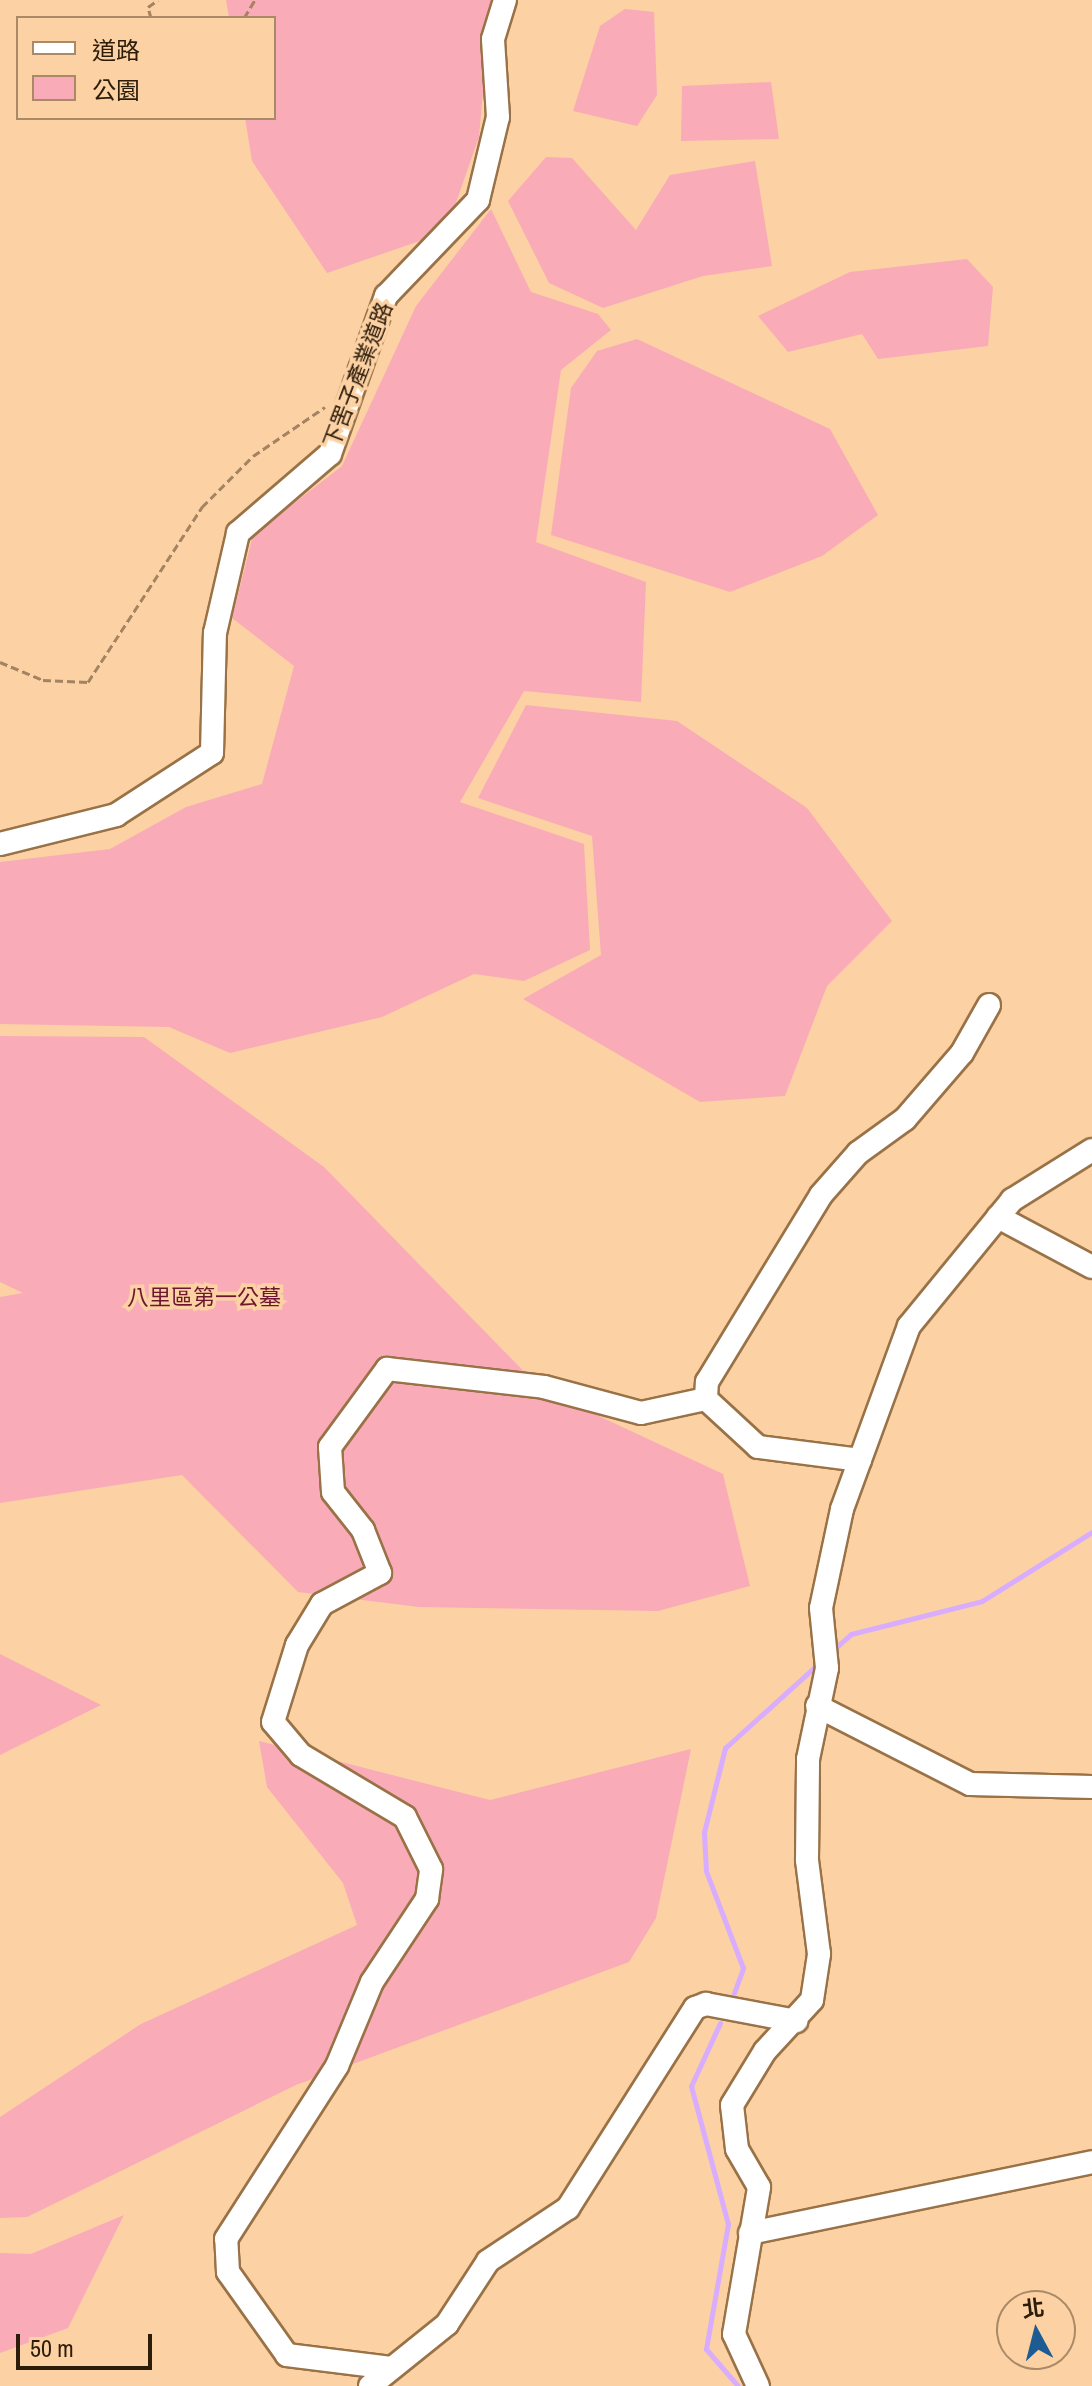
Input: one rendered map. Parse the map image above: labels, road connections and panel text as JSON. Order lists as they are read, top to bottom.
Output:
{
  "streets": {
    "street": ["下罟子產業道路"]
  },
  "parks": ["八里區第一公墓"],
  "legend": ["道路", "公園"],
  "scale_bar": "50 m",
  "north": "top"
}
